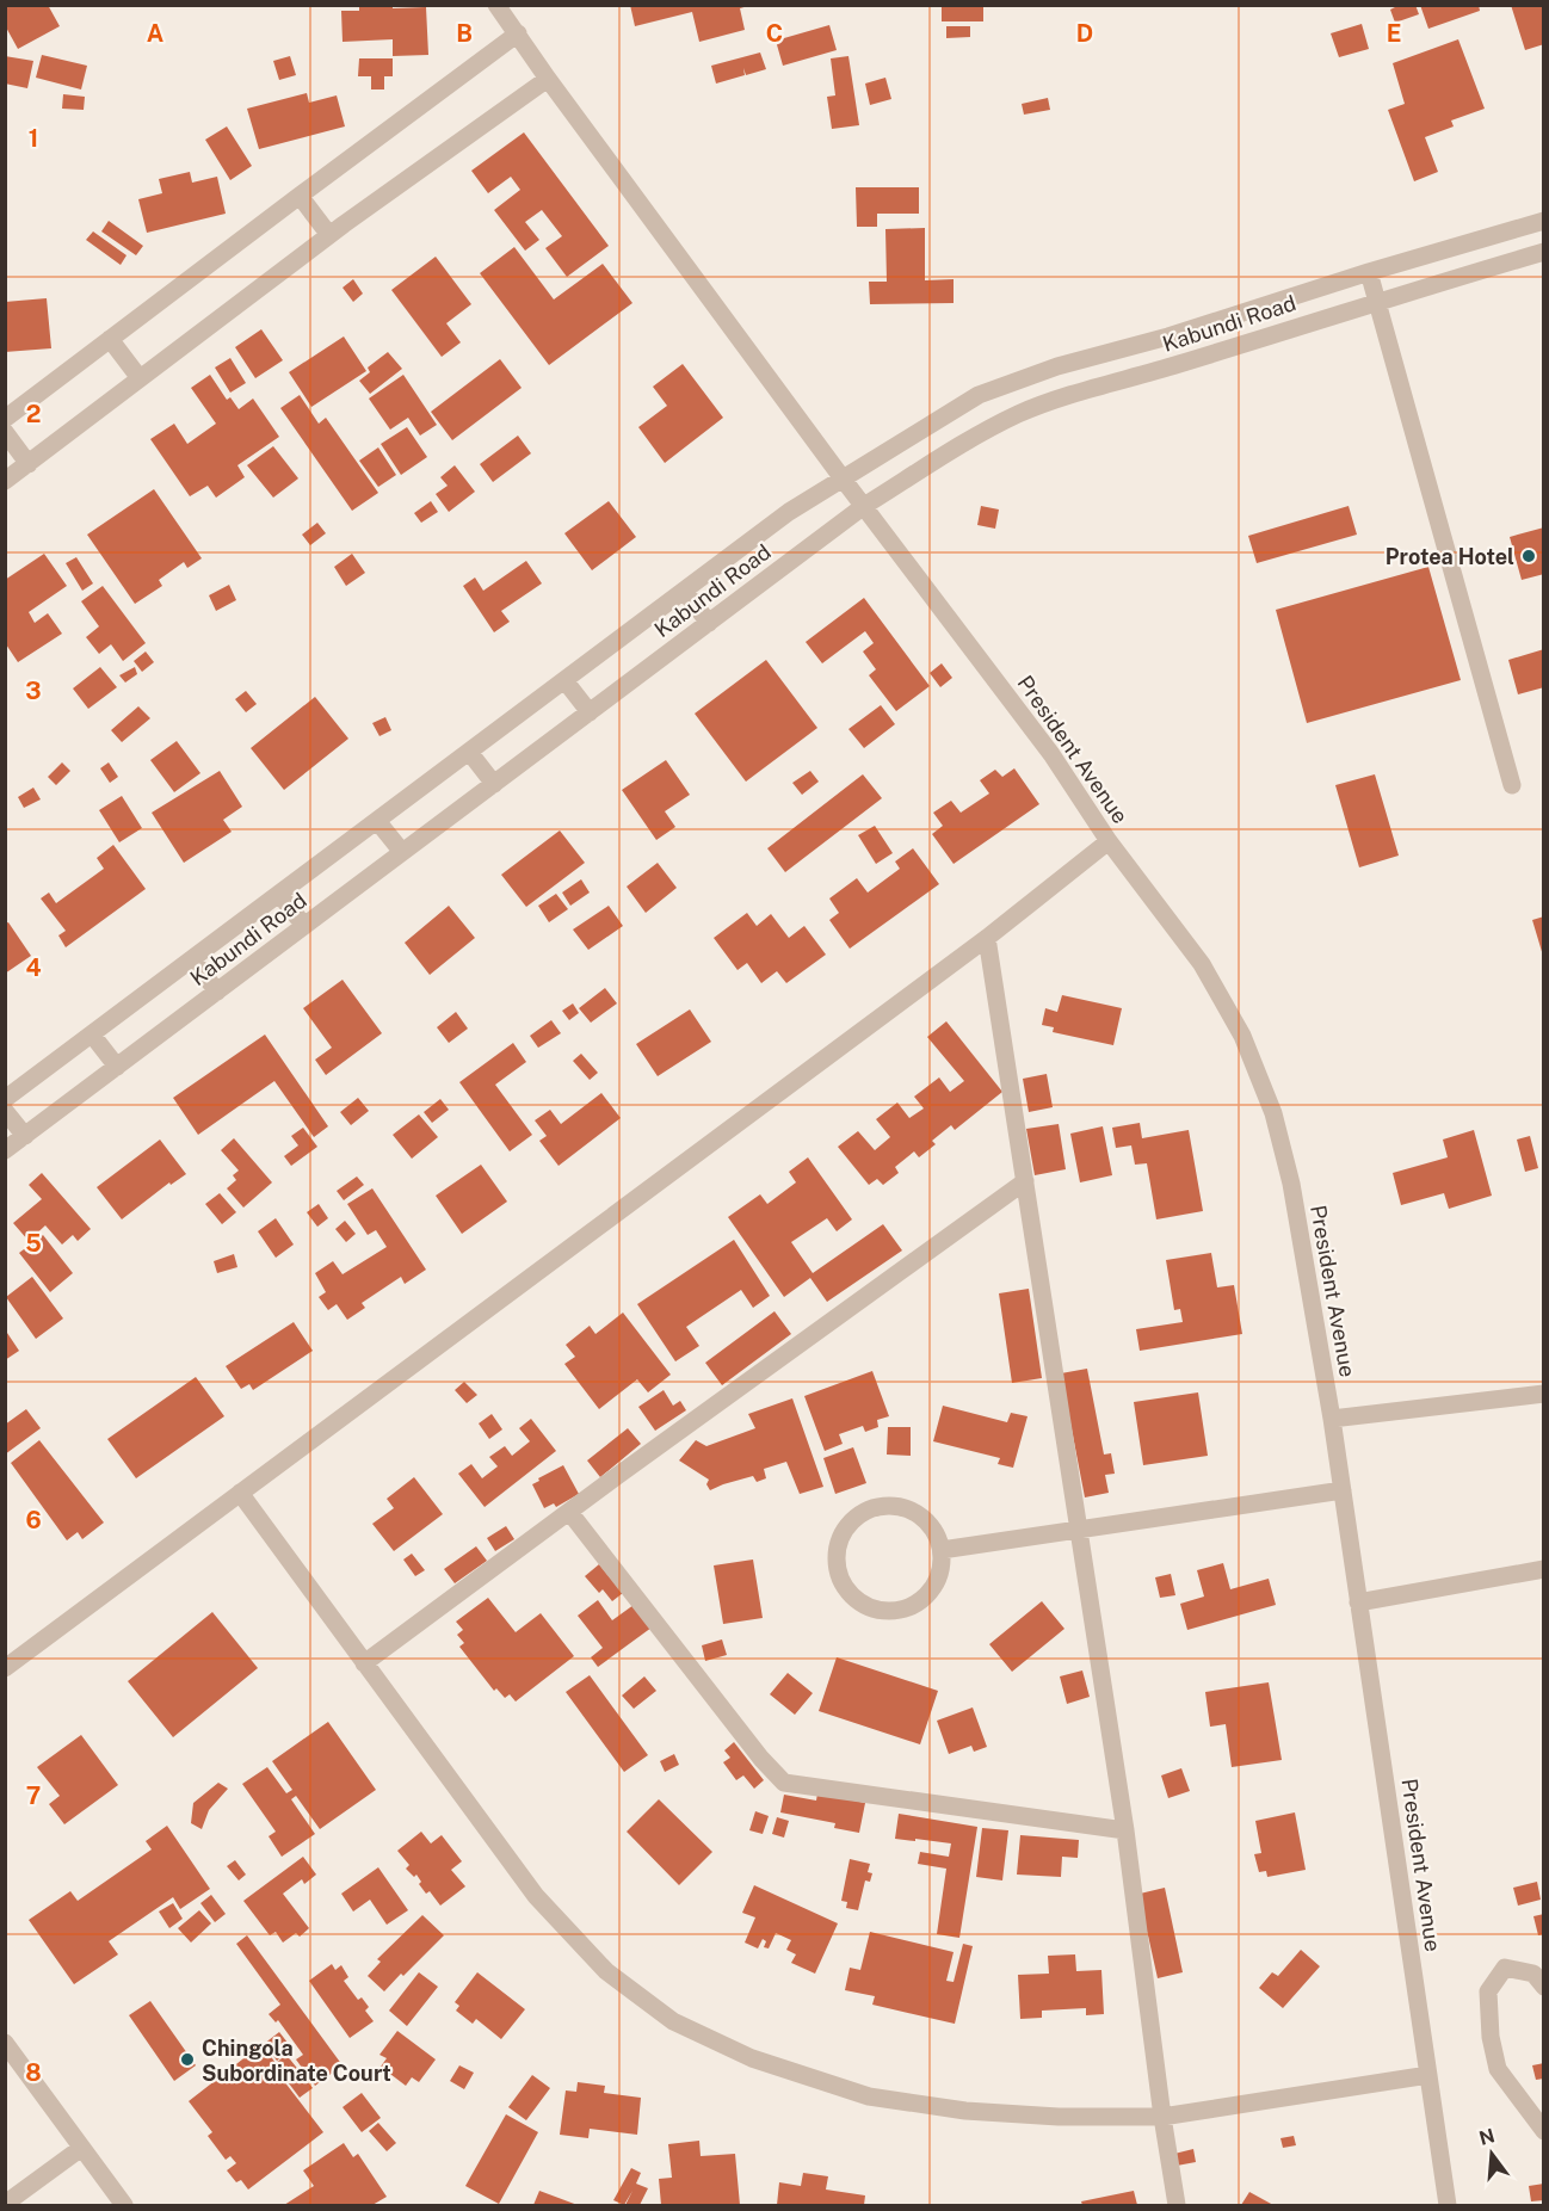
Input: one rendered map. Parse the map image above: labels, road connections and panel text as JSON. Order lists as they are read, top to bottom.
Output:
{
  "streets": {
    "street": ["Kabundi Road", "President Avenue"]
  },
  "crossings": [
    ["Kabundi Road", "President Avenue"]
  ],
  "places": ["Protea Hotel", "Chingola Subordinate Court"],
  "north": "top",
  "grid": {
    "columns": [
      "A",
      "B",
      "C",
      "D",
      "E"
    ],
    "rows": [
      "1",
      "2",
      "3",
      "4",
      "5",
      "6",
      "7",
      "8"
    ]
  }
}
